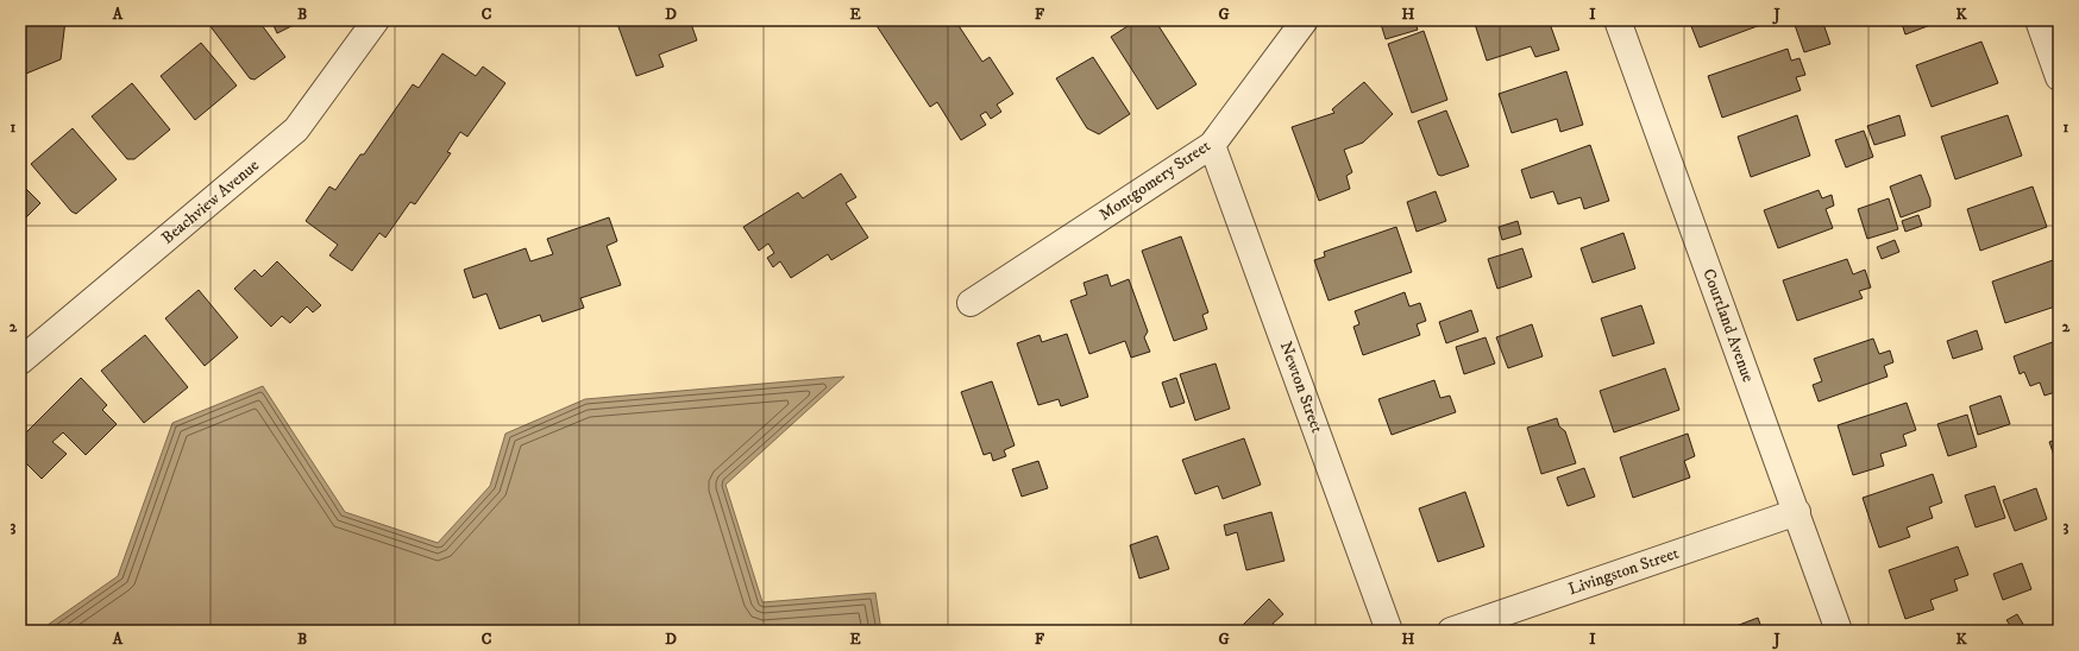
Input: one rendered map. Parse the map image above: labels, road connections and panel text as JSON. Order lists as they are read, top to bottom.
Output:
{
  "streets": {
    "street": [
      "Montgomery Street",
      "Beachview Avenue",
      "Courtland Avenue",
      "Newton Street",
      "Livingston Street"
    ]
  },
  "crossings": [
    ["Montgomery Street", "Newton Street"],
    ["Courtland Avenue", "Livingston Street"]
  ],
  "grid": {
    "columns": [
      "A",
      "B",
      "C",
      "D",
      "E",
      "F",
      "G",
      "H",
      "I",
      "J",
      "K"
    ],
    "rows": ["1", "2", "3"]
  }
}
